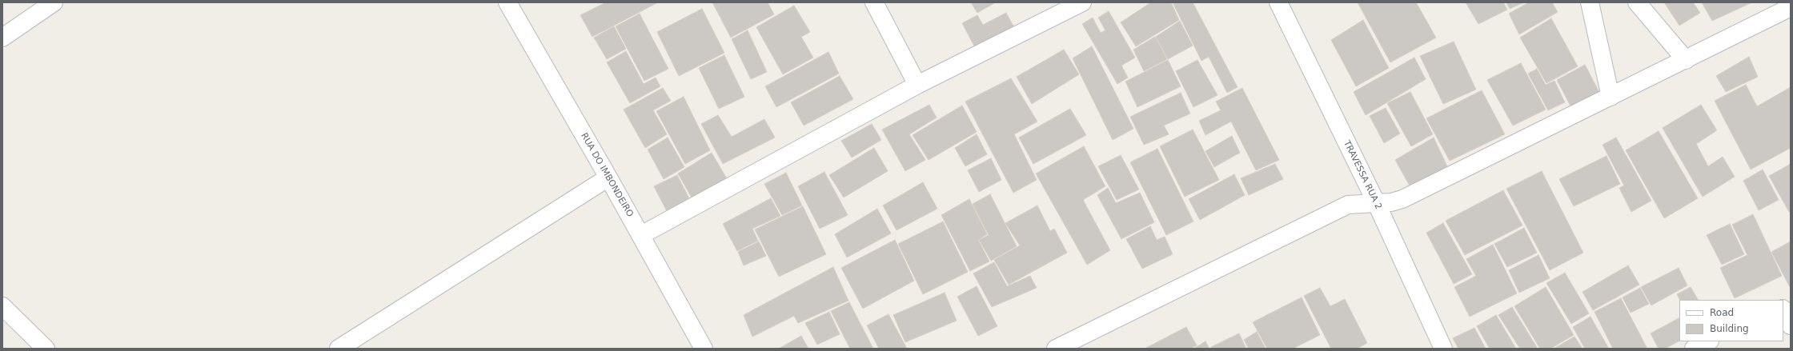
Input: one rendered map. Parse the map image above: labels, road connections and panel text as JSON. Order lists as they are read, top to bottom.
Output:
{
  "streets": {
    "street": ["RUA DO IMBONDEIRO", "TRAVESSA RUA 2"]
  },
  "legend": ["Road", "Building"]
}
